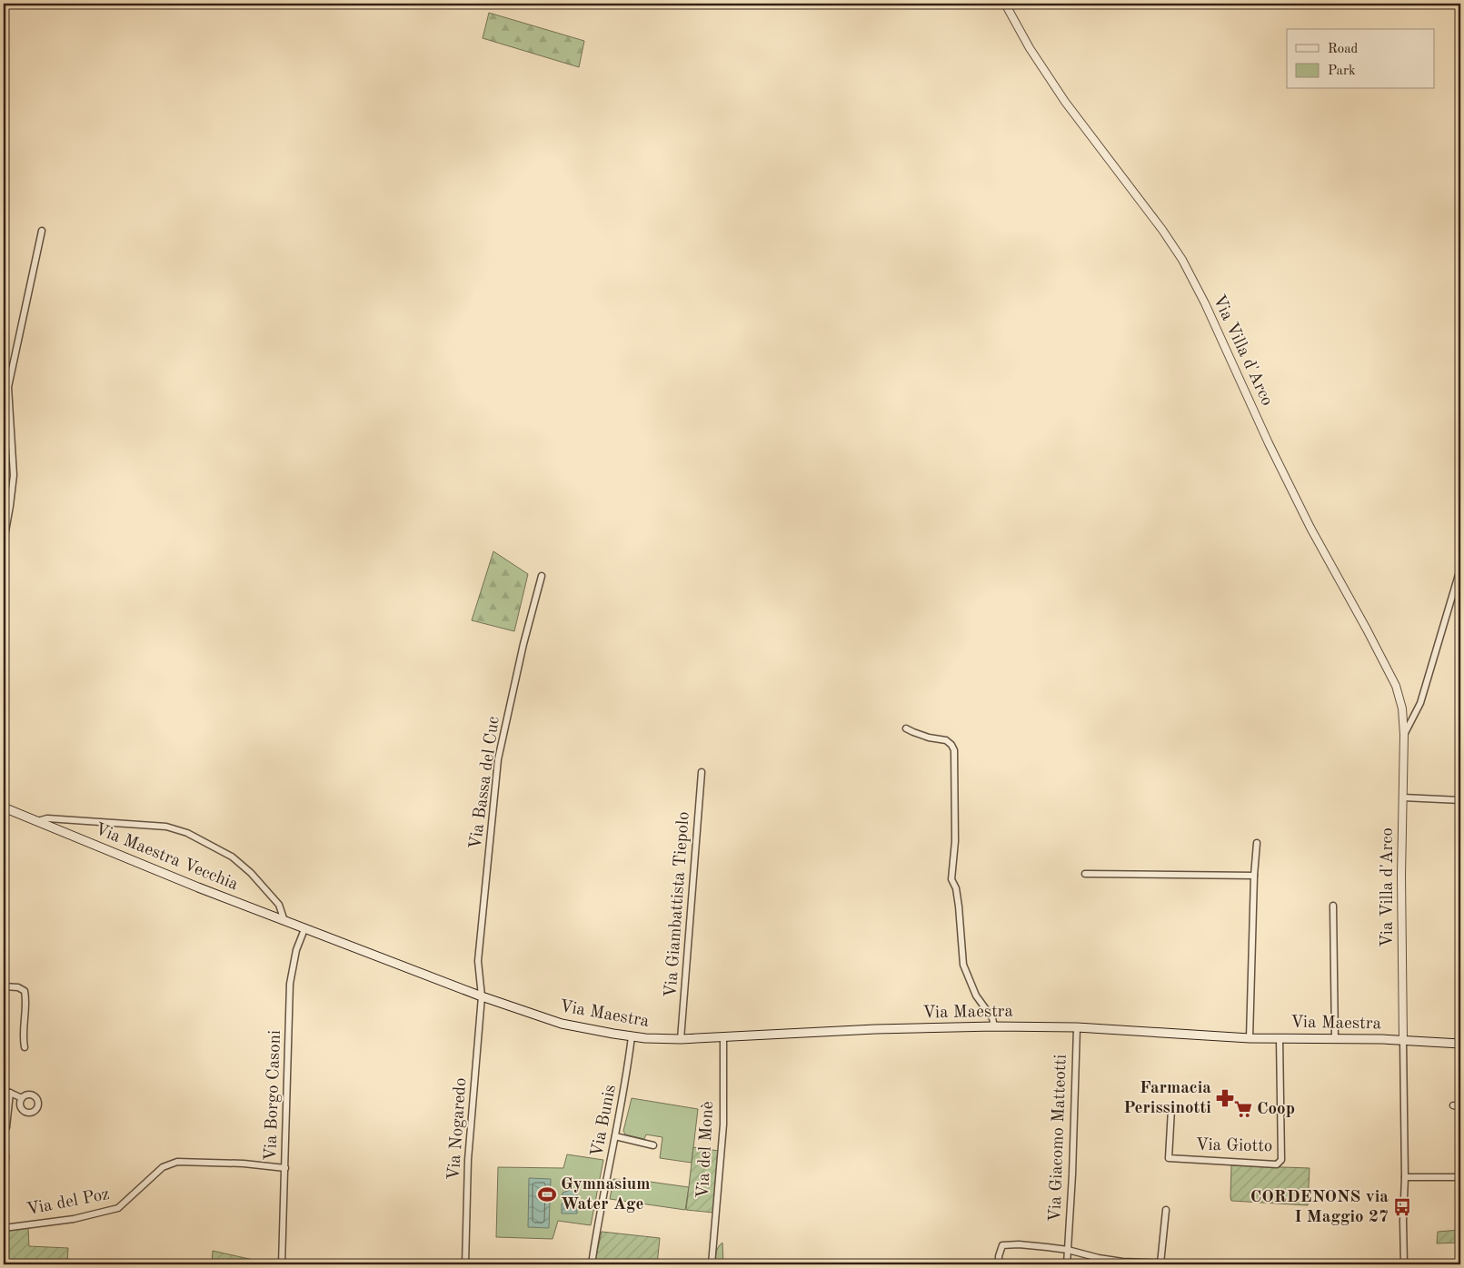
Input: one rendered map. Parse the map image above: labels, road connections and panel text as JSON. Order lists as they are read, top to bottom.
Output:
{
  "streets": {
    "main road": ["Via Maestra Vecchia", "Via Maestra"],
    "street": [
      "Via Villa d'Arco",
      "Via Bassa del Cuc",
      "Via Giambattista Tiepolo",
      "Via Borgo Casoni",
      "Via Bunis",
      "Via Nogaredo",
      "Via Giacomo Matteotti",
      "Via Giotto",
      "Via del Monè",
      "Via del Poz"
    ]
  },
  "crossings": [
    ["Via Villa d'Arco", "Via Maestra"],
    ["Via Bassa del Cuc", "Via Maestra Vecchia"],
    ["Via Bassa del Cuc", "Via Maestra"],
    ["Via Bassa del Cuc", "Via Nogaredo"],
    ["Via Maestra Vecchia", "Via Maestra"],
    ["Via Maestra Vecchia", "Via Borgo Casoni"],
    ["Via Maestra Vecchia", "Via Nogaredo"],
    ["Via Giambattista Tiepolo", "Via Maestra"],
    ["Via Maestra", "Via Bunis"],
    ["Via Maestra", "Via Nogaredo"],
    ["Via Maestra", "Via Giacomo Matteotti"],
    ["Via Maestra", "Via Giotto"],
    ["Via Maestra", "Via del Monè"],
    ["Via Borgo Casoni", "Via del Poz"]
  ],
  "places": {
    "pharmacy": ["Farmacia Perissinotti"],
    "supermarket": ["Coop"],
    "sports": ["Gymnasium Water Age"],
    "bus stop": ["CORDENONS via I Maggio 27"]
  },
  "legend": ["Road", "Park"]
}
